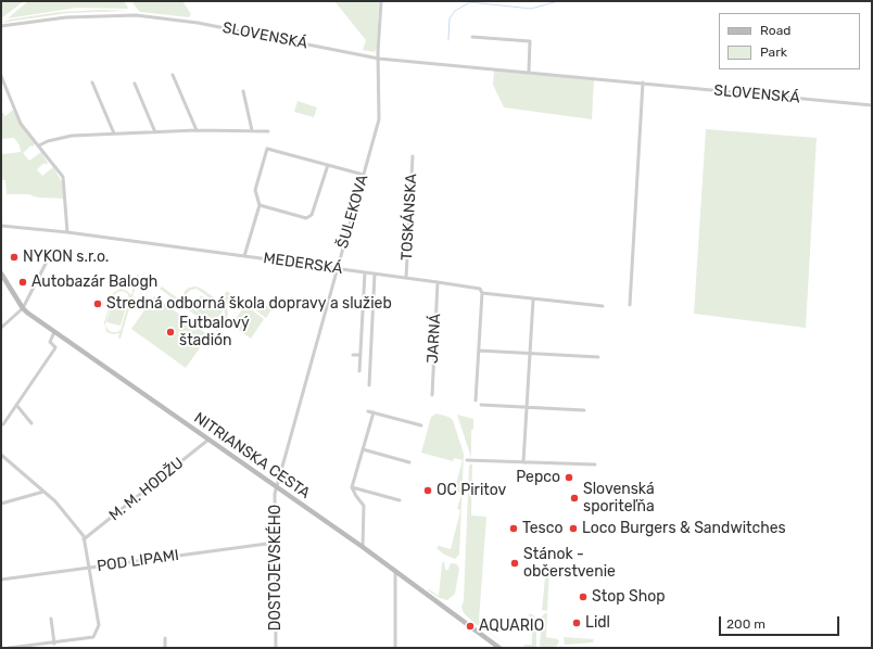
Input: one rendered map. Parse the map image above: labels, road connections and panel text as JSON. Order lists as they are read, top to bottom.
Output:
{
  "streets": {
    "main road": ["NITRIANSKA CESTA"],
    "street": [
      "SLOVENSKÁ",
      "ŠULEKOVA",
      "TOSKÁNSKA",
      "MEDERSKÁ",
      "JARNÁ",
      "M. M. HODŽU",
      "POD LIPAMI",
      "DOSTOJEVSKÉHO"
    ]
  },
  "crossings": [
    ["SLOVENSKÁ", "ŠULEKOVA"],
    ["ŠULEKOVA", "MEDERSKÁ"],
    ["ŠULEKOVA", "NITRIANSKA CESTA"],
    ["ŠULEKOVA", "DOSTOJEVSKÉHO"],
    ["TOSKÁNSKA", "MEDERSKÁ"],
    ["MEDERSKÁ", "JARNÁ"],
    ["NITRIANSKA CESTA", "M. M. HODŽU"],
    ["NITRIANSKA CESTA", "DOSTOJEVSKÉHO"],
    ["POD LIPAMI", "DOSTOJEVSKÉHO"]
  ],
  "places": [
    "NYKON s.r.o.",
    "Autobazár Balogh",
    "Stredná odborná škola dopravy a služieb",
    "Futbalový štadión",
    "Pepco",
    "OC Piritov",
    "Slovenská sporiteľňa",
    "Tesco",
    "Loco Burgers & Sandwitches",
    "Stánok - občerstvenie",
    "Stop Shop",
    "Lidl",
    "AQUARIO"
  ],
  "legend": ["Road", "Park"],
  "scale_bar": "200 m"
}
